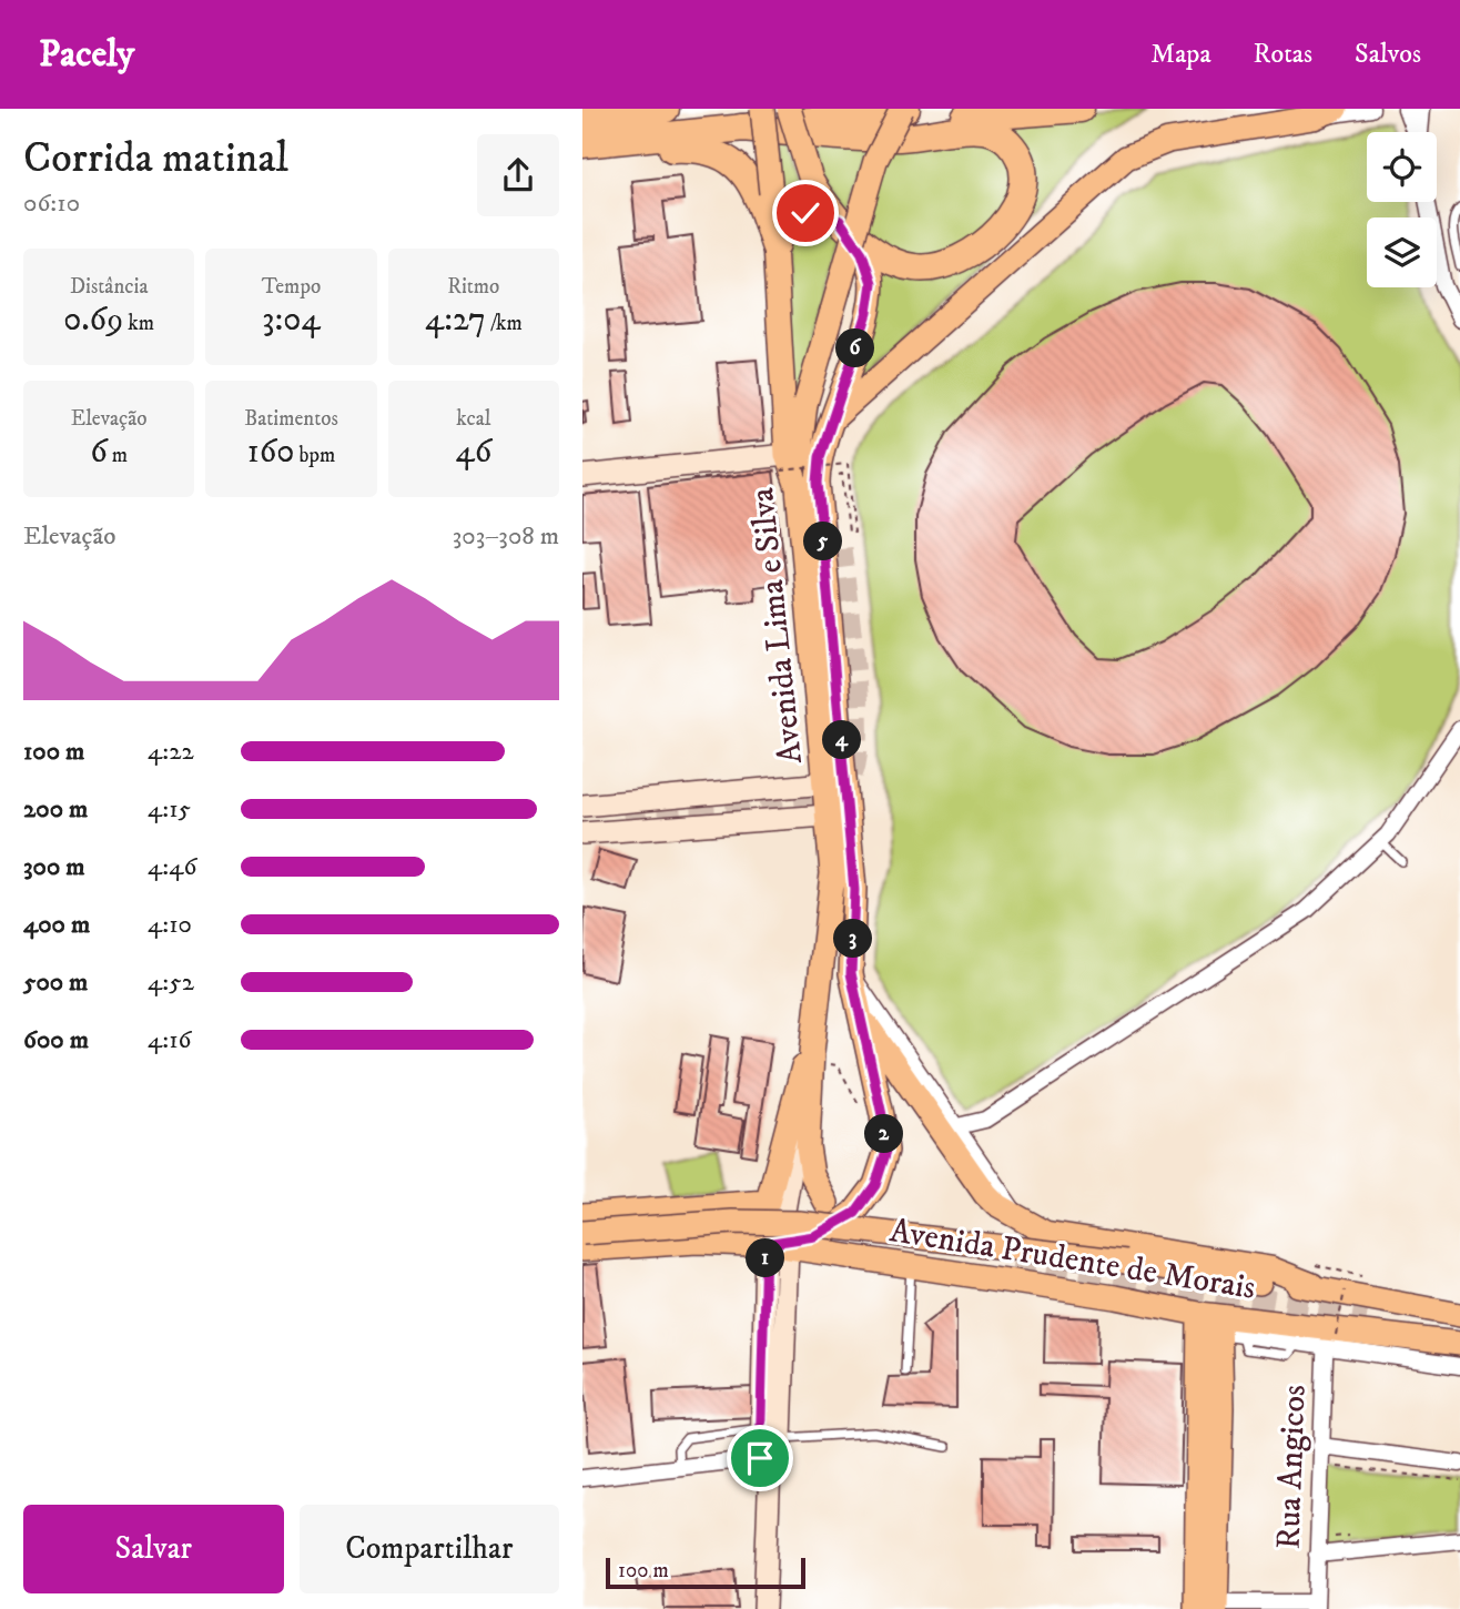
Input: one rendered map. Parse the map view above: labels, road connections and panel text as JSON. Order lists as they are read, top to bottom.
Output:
{
  "streets": {
    "main road": ["Avenida Lima e Silva", "Avenida Prudente de Morais"],
    "street": ["Rua Angicos"]
  },
  "crossings": [
    ["Avenida Lima e Silva", "Avenida Prudente de Morais"],
    ["Avenida Prudente de Morais", "Rua Angicos"]
  ],
  "scale_bar": "100 m",
  "page": {
    "header": "Pacely",
    "nav": ["Mapa", "Rotas", "Salvos"],
    "heading": ["Corrida matinal", "06:10"],
    "stats": [
      ["Distância", "0.69 km"],
      ["Tempo", "3:04"],
      ["Ritmo", "4:27 /km"],
      ["Elevação", "6 m"],
      ["Batimentos", "160 bpm"],
      ["kcal", "46"]
    ],
    "pins": [
      "6",
      "5",
      "4",
      "3",
      "2",
      "1"
    ],
    "chart": ["Elevação", "303–308 m"],
    "list": [
      {
        "name": "100 m",
        "note": "4:22"
      },
      {
        "name": "200 m",
        "note": "4:15"
      },
      {
        "name": "300 m",
        "note": "4:46"
      },
      {
        "name": "400 m",
        "note": "4:10"
      },
      {
        "name": "500 m",
        "note": "4:52"
      },
      {
        "name": "600 m",
        "note": "4:16"
      }
    ],
    "buttons": ["Salvar", "Compartilhar"],
    "scale": "100 m"
  }
}
